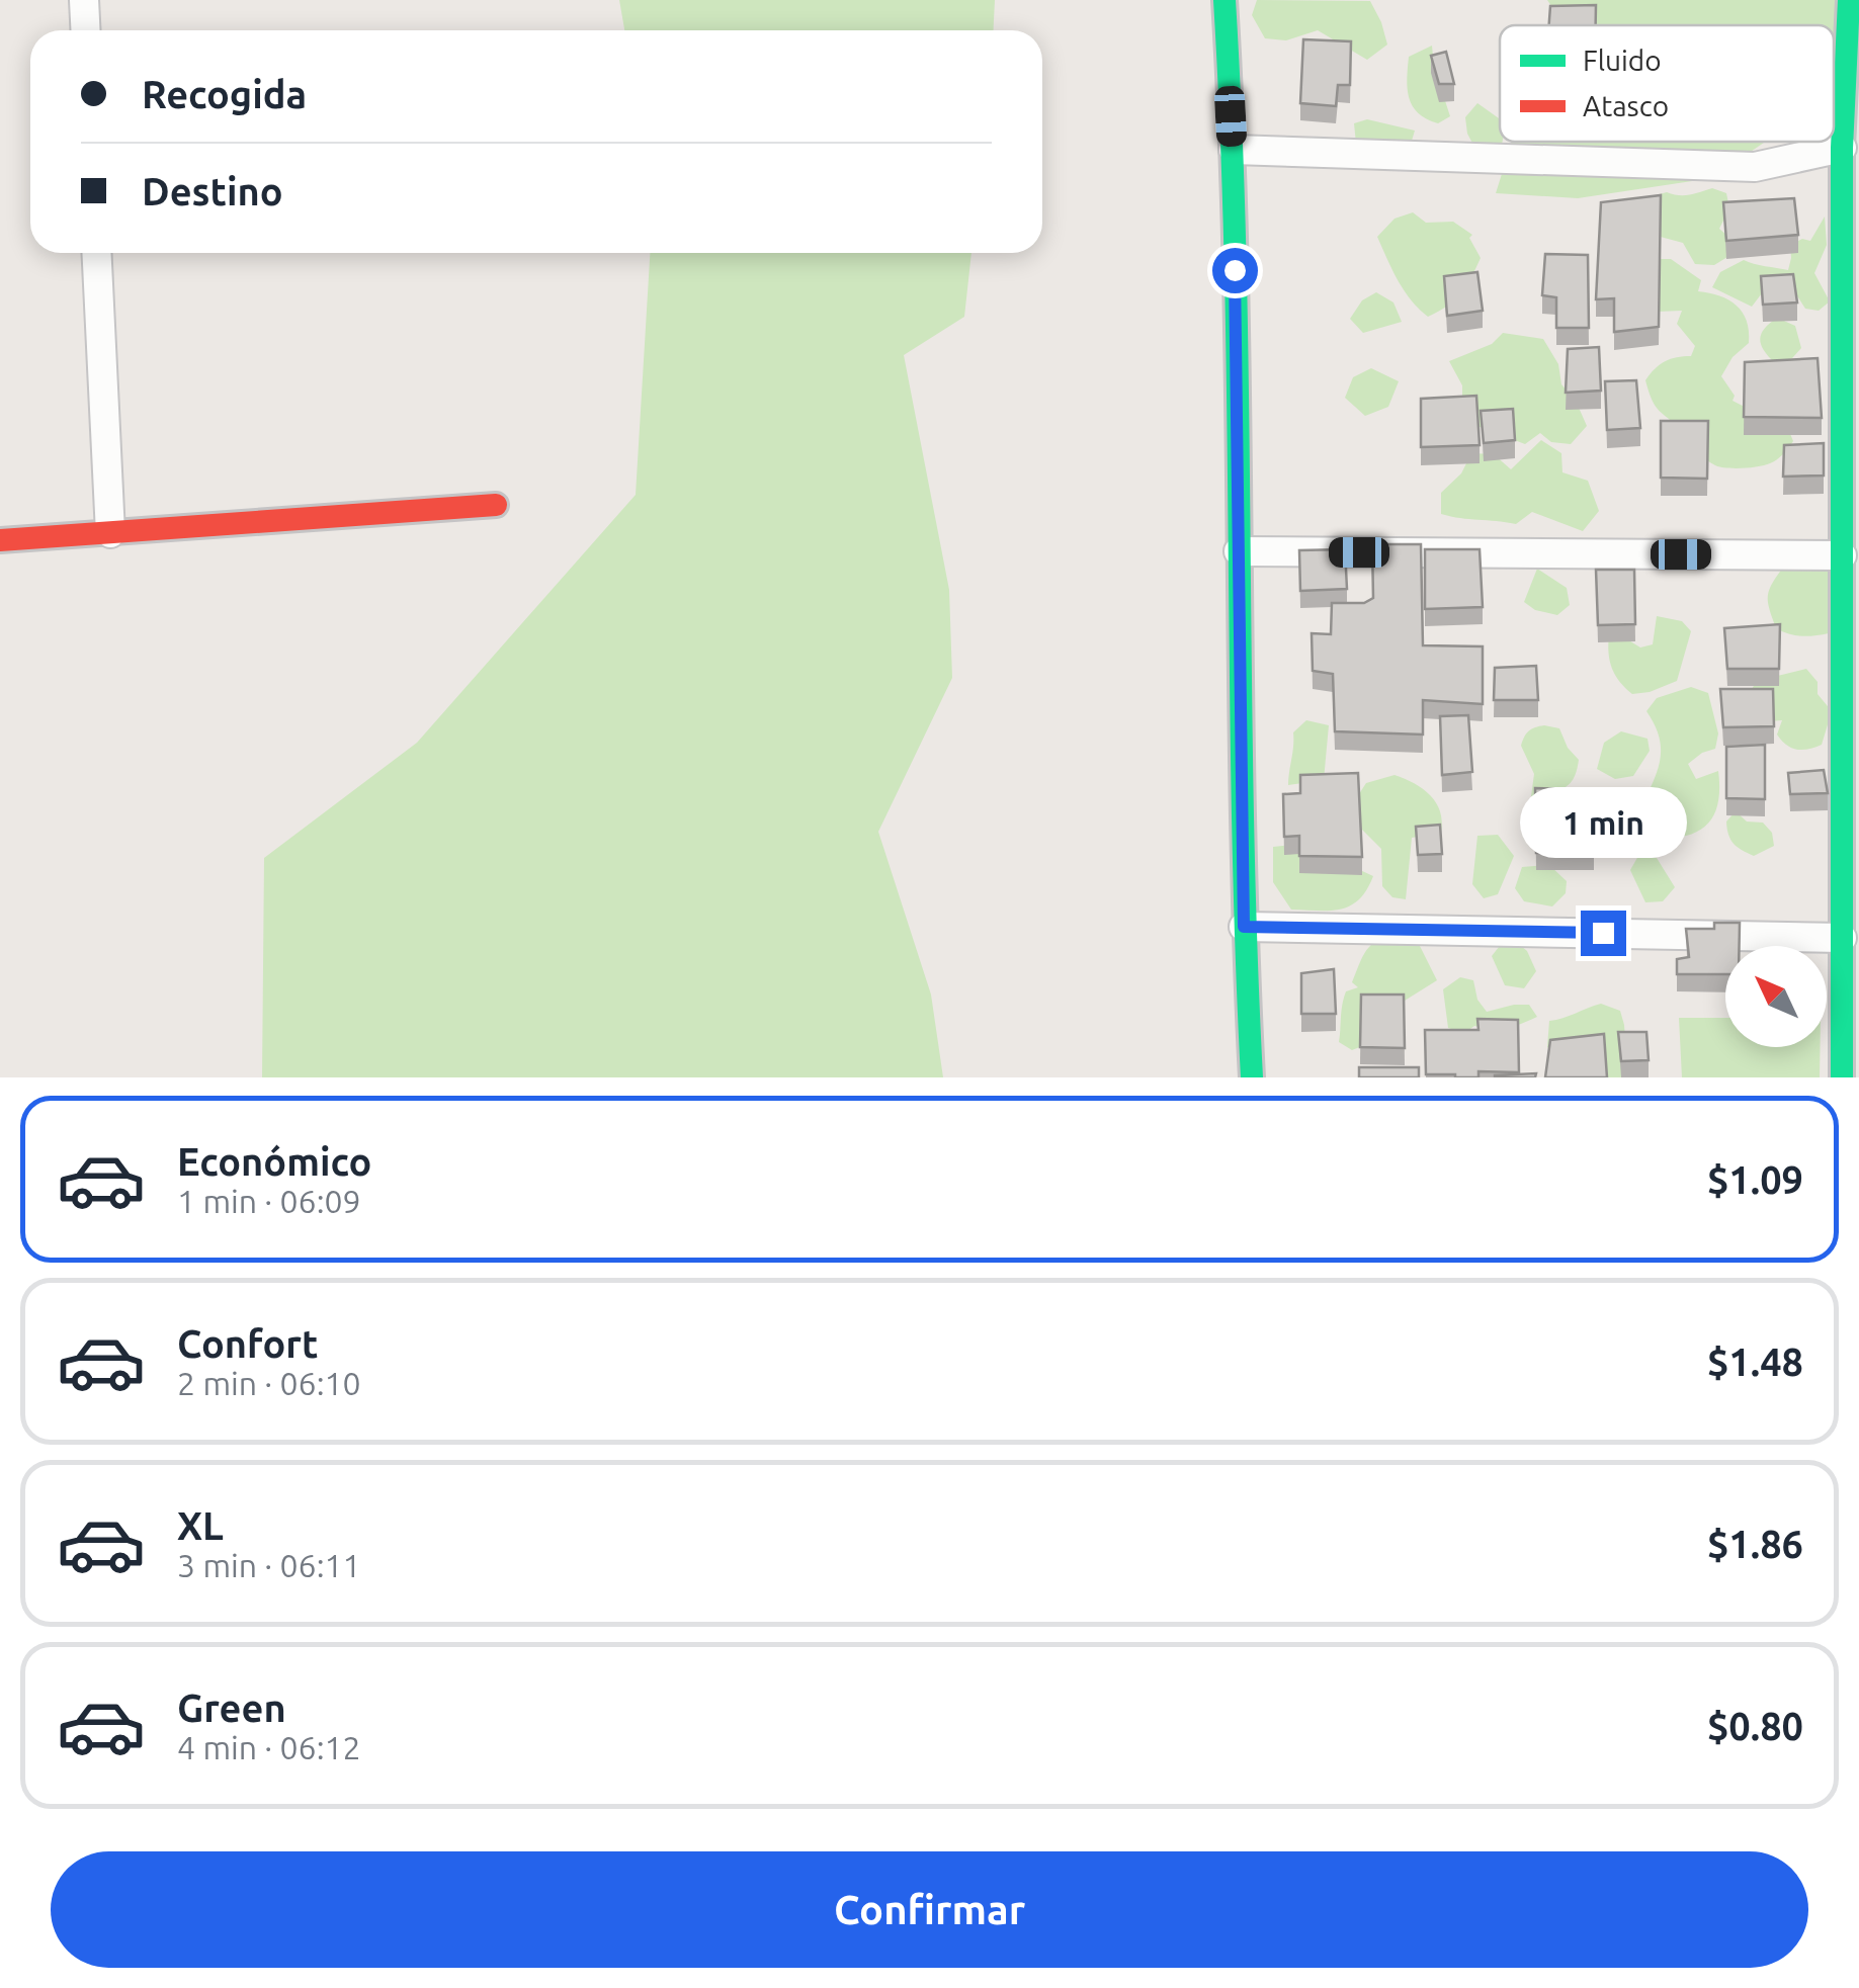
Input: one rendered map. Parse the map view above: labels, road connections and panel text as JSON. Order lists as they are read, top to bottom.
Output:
{
  "legend": ["Fluido", "Atasco"],
  "north": "top left",
  "page": {
    "banner": ["Recogida", "Destino"],
    "bubble": "1 min",
    "list": [
      {
        "name": "Económico",
        "note": "1 min · 06:09",
        "value": "$1.09"
      },
      {
        "name": "Confort",
        "note": "2 min · 06:10",
        "value": "$1.48"
      },
      {
        "name": "XL",
        "note": "3 min · 06:11",
        "value": "$1.86"
      },
      {
        "name": "Green",
        "note": "4 min · 06:12",
        "value": "$0.80"
      }
    ],
    "buttons": "Confirmar"
  }
}
